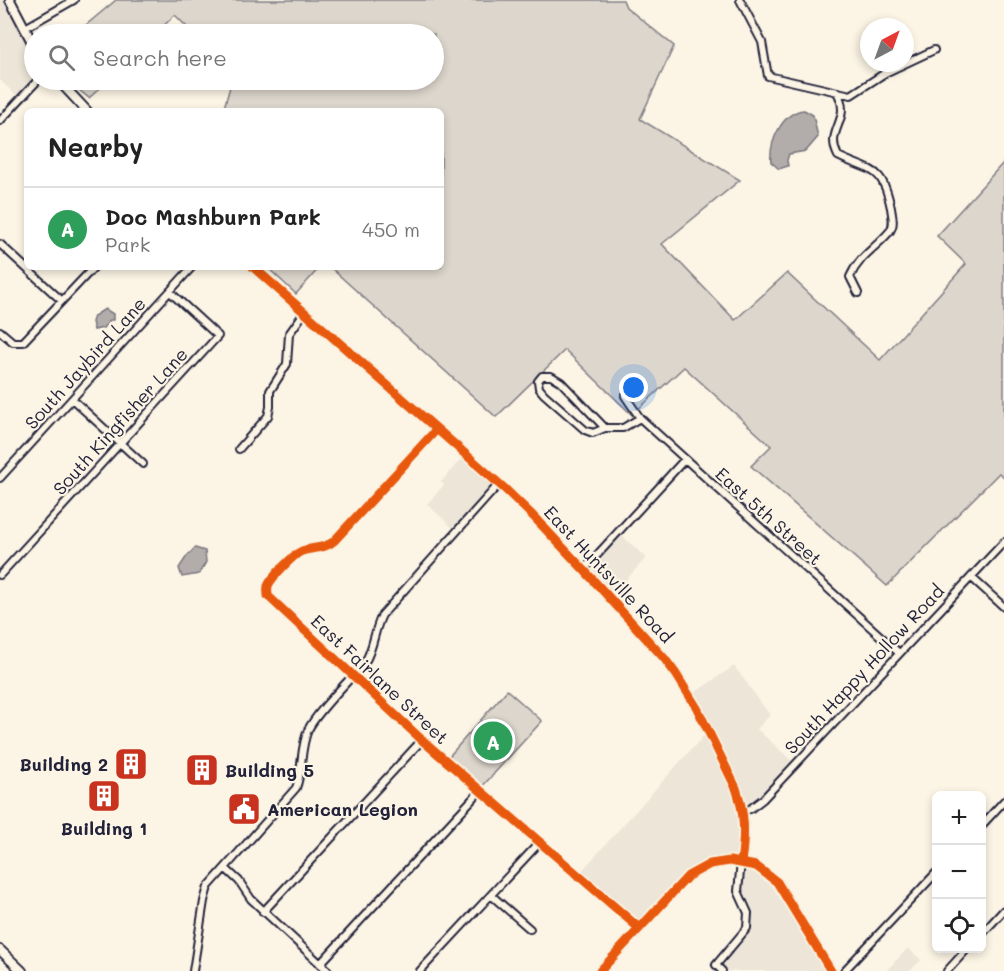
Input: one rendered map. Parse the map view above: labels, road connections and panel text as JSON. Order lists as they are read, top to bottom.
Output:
{
  "streets": {
    "main road": ["East Huntsville Road"],
    "street": [
      "South Jaybird Lane",
      "South Kingfisher Lane",
      "East 5th Street",
      "South Happy Hollow Road",
      "East Fairlane Street"
    ]
  },
  "crossings": [
    ["South Jaybird Lane", "South Kingfisher Lane"],
    ["East 5th Street", "South Happy Hollow Road"],
    ["East Huntsville Road", "South Happy Hollow Road"],
    ["East Huntsville Road", "East Fairlane Street"]
  ],
  "places": {
    "building": ["Building 2", "Building 5", "Building 1"],
    "public building": ["American Legion"]
  },
  "north": "top right",
  "page": {
    "search": "Search here",
    "heading": "Nearby",
    "list": [
      {
        "mark": "A",
        "name": "Doc Mashburn Park",
        "note": "Park",
        "value": "450 m"
      }
    ],
    "pins": "A",
    "map_buttons": ["+", "−"]
  }
}
